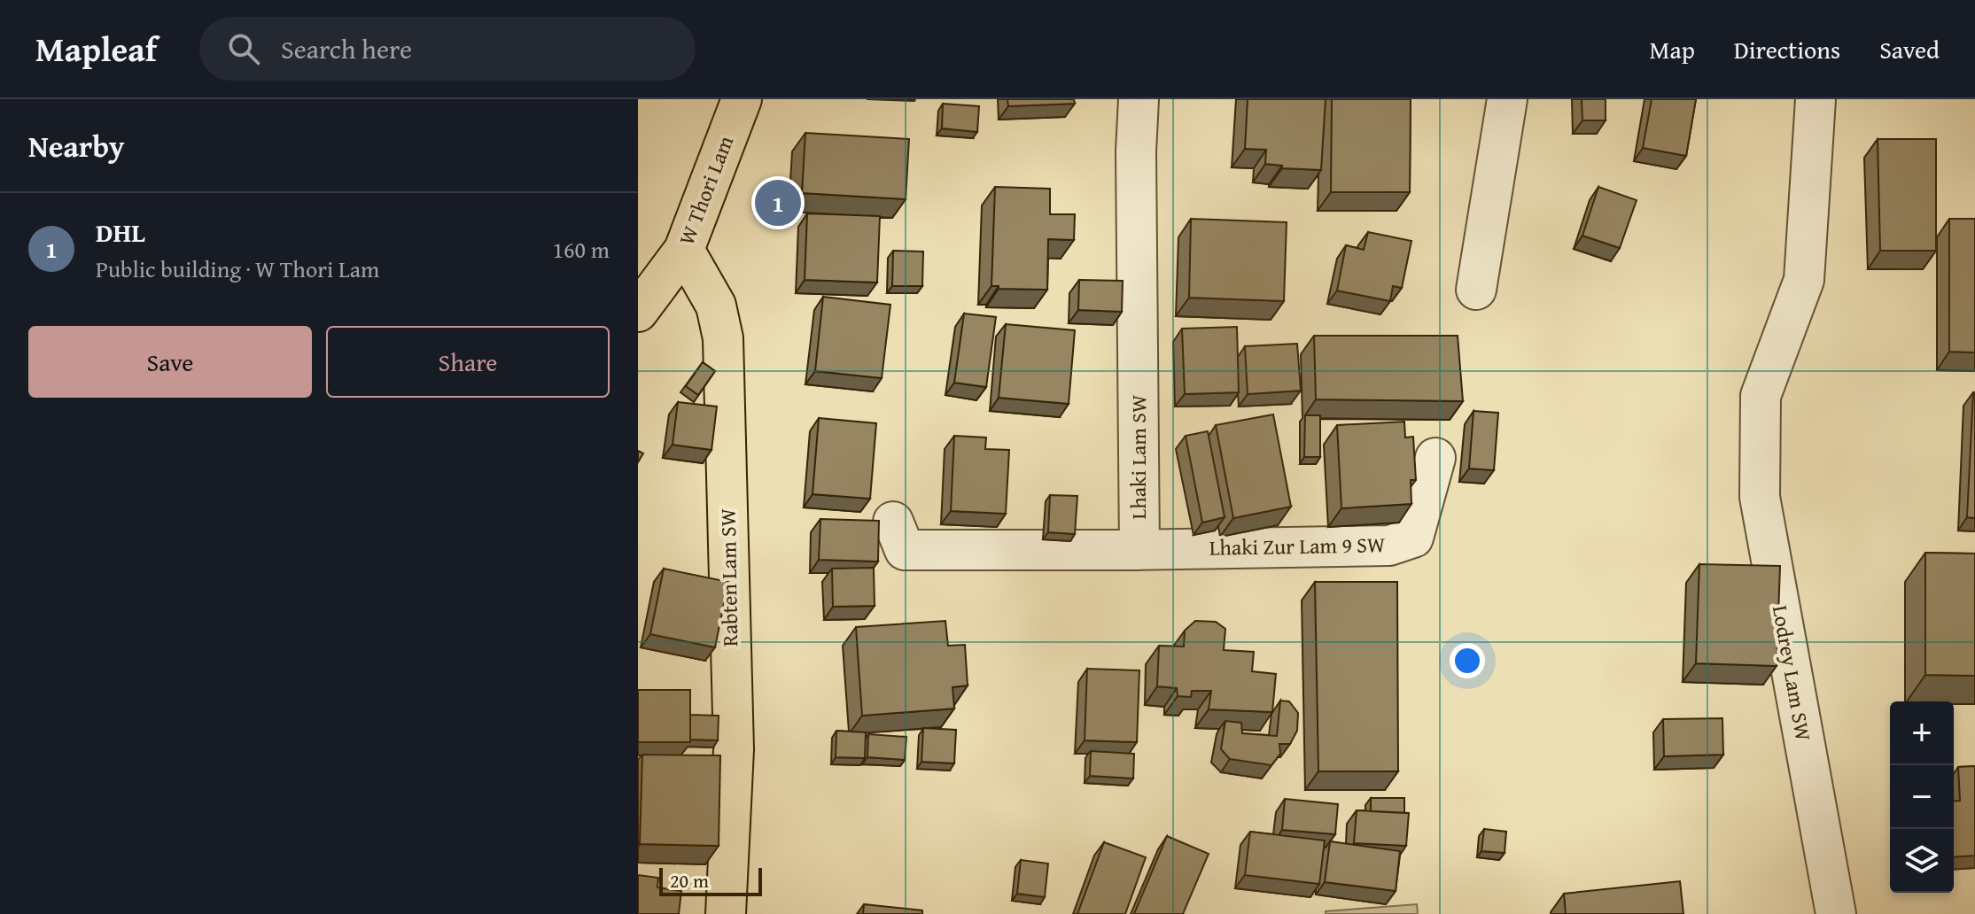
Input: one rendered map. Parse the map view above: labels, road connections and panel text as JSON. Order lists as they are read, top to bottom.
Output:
{
  "streets": {
    "main road": ["W Thori Lam", "Rabten Lam SW"],
    "street": ["Lhaki Lam SW", "Lhaki Zur Lam 9 SW", "Lodrey Lam SW"]
  },
  "crossings": [
    ["W Thori Lam", "Rabten Lam SW"],
    ["Lhaki Lam SW", "Lhaki Zur Lam 9 SW"]
  ],
  "scale_bar": "20 m",
  "page": {
    "header": "Mapleaf",
    "search": "Search here",
    "nav": ["Map", "Directions", "Saved"],
    "heading": "Nearby",
    "pins": "1",
    "list": [
      {
        "mark": "1",
        "name": "DHL",
        "note": "Public building · W Thori Lam",
        "value": "160 m"
      }
    ],
    "buttons": ["Save", "Share"],
    "map_buttons": ["+", "−"],
    "scale": "20 m"
  }
}
